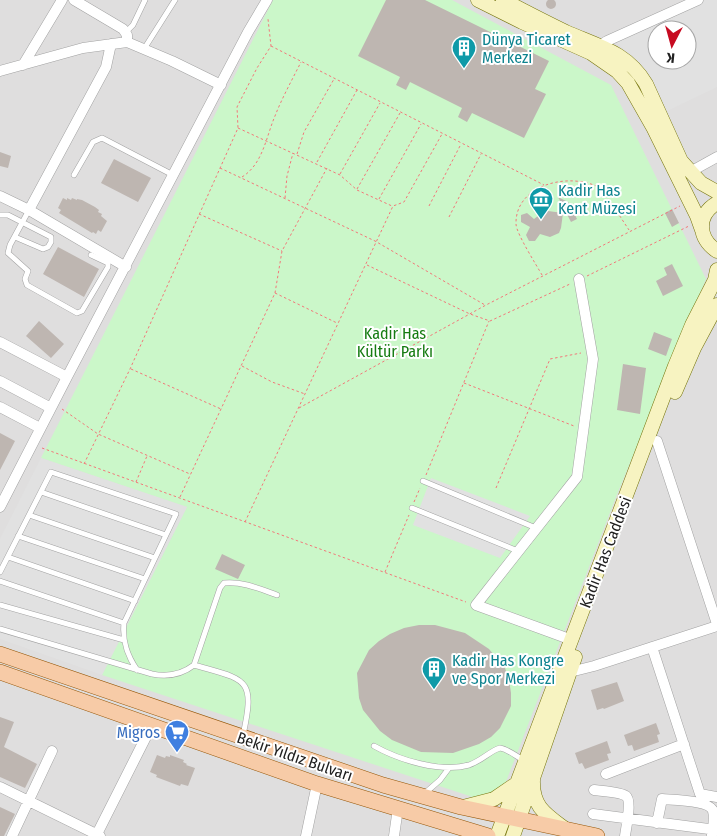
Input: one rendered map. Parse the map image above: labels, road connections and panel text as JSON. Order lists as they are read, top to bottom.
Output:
{
  "streets": {
    "main road": ["Bekir Yıldız Bulvarı"],
    "street": ["Kadir Has Caddesi"]
  },
  "crossings": [
    ["Kadir Has Caddesi", "Bekir Yıldız Bulvarı"]
  ],
  "parks": ["Kadir Has Kültür Parkı"],
  "places": {
    "building": ["Dünya Ticaret Merkezi", "Kadir Has Kongre ve Spor Merkezi"],
    "museum": ["Kadir Has Kent Müzesi"],
    "supermarket": ["Migros"]
  },
  "north": "bottom"
}
